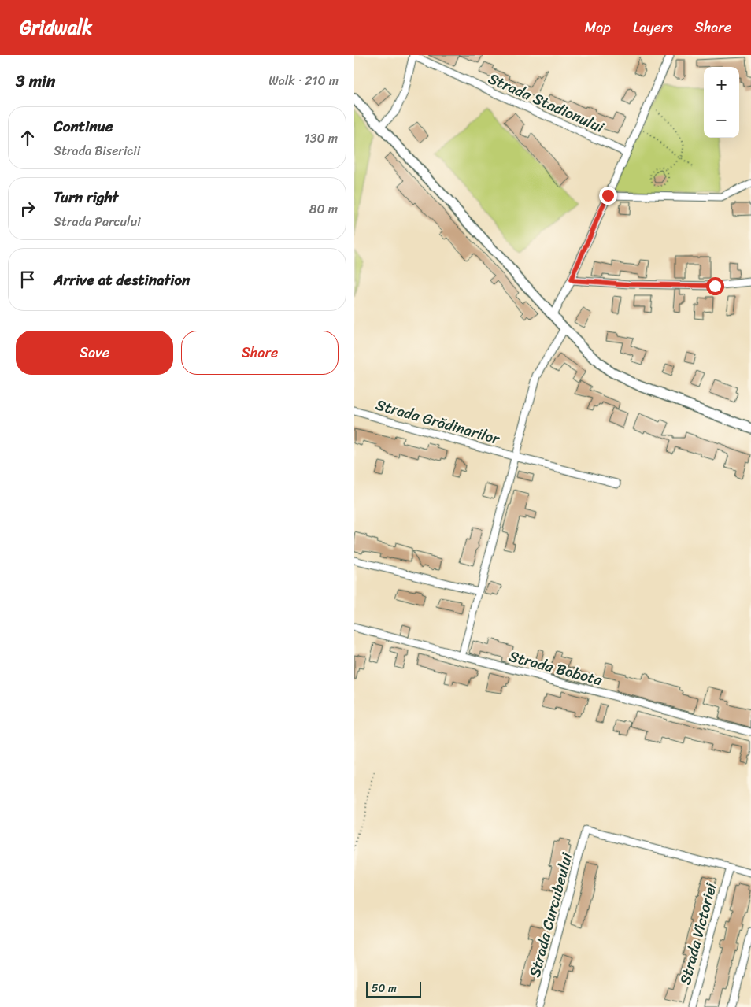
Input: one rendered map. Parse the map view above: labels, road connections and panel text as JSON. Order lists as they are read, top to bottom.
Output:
{
  "streets": {
    "street": [
      "Strada Stadionului",
      "Strada Grădinarilor",
      "Strada Bobota",
      "Strada Curcubeului",
      "Strada Victoriei"
    ]
  },
  "crossings": [
    ["Strada Grădinarilor", "Strada Bobota"],
    ["Strada Curcubeului", "Strada Victoriei"]
  ],
  "scale_bar": "50 m",
  "page": {
    "header": "Gridwalk",
    "nav": ["Map", "Layers", "Share"],
    "heading": ["3 min", "Walk · 210 m"],
    "map_buttons": ["+", "−"],
    "list": [
      ["Continue", "Strada Bisericii", "130 m"],
      ["Turn right", "Strada Parcului", "80 m"],
      "Arrive at destination"
    ],
    "buttons": ["Save", "Share"],
    "scale": "50 m"
  }
}
